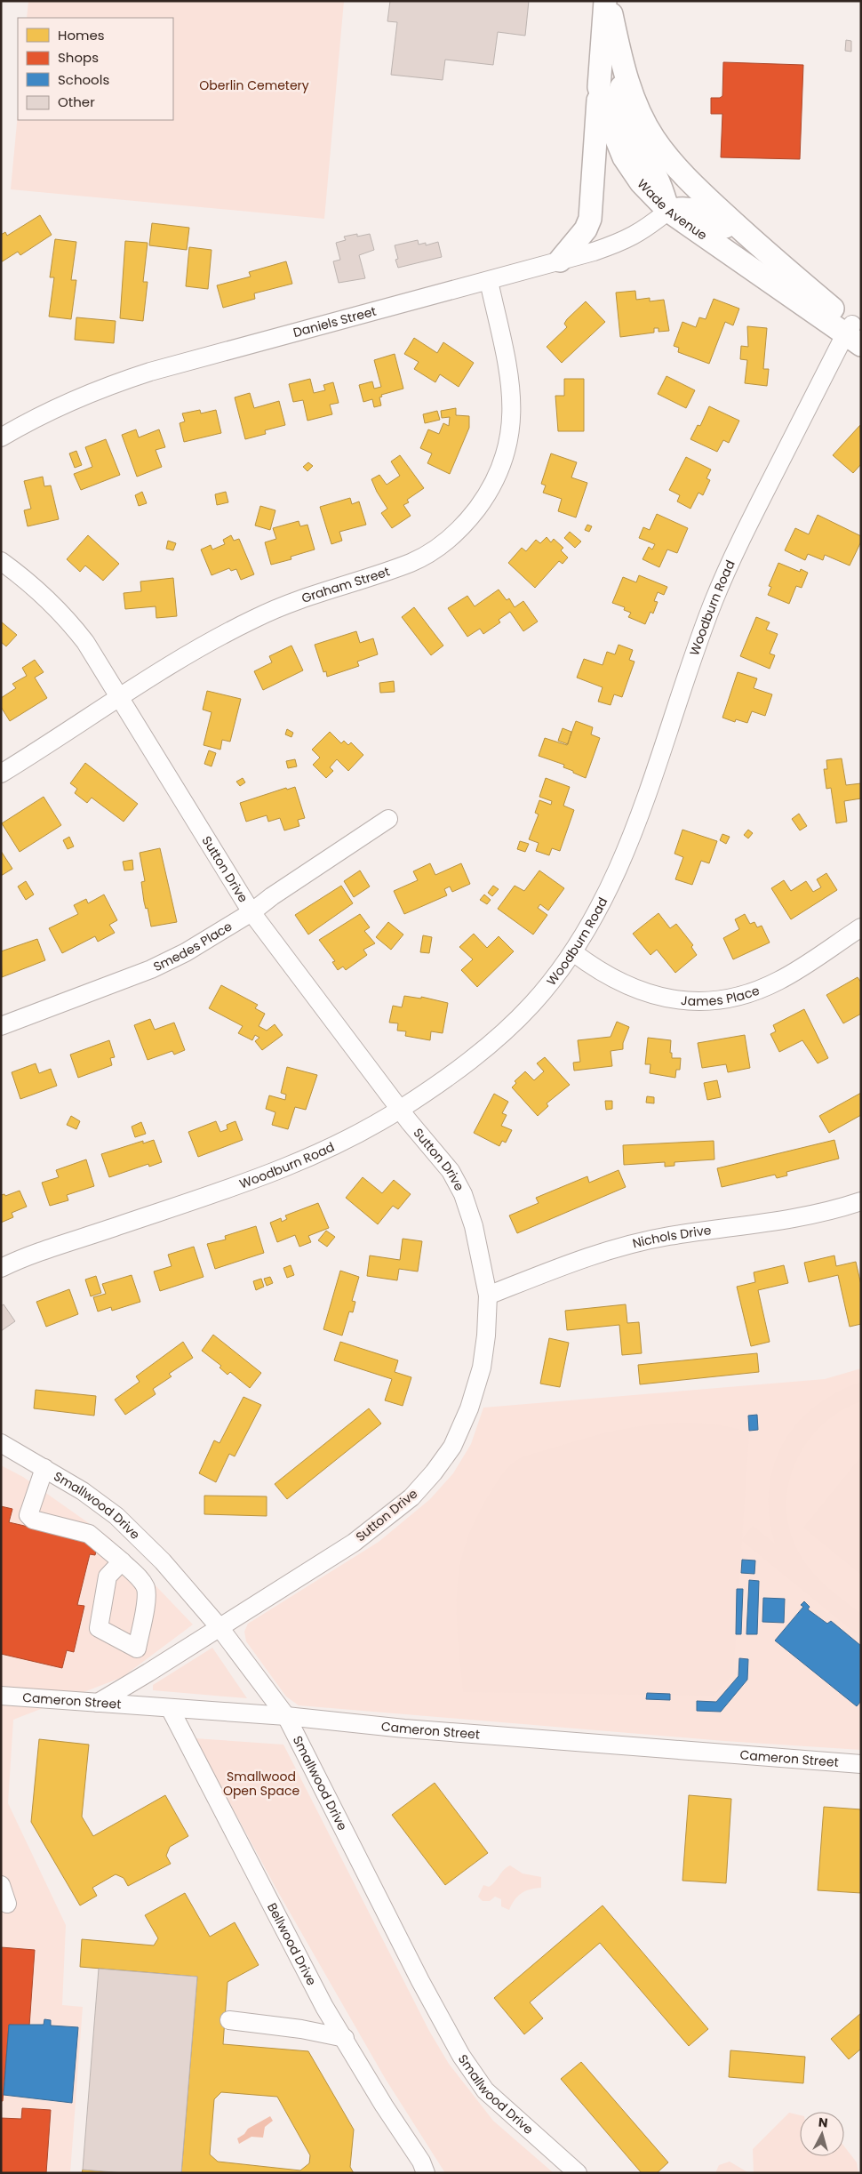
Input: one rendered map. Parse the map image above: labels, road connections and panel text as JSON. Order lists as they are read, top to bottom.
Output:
{
  "streets": {
    "main road": ["Wade Avenue"],
    "street": [
      "Daniels Street",
      "Graham Street",
      "Woodburn Road",
      "Sutton Drive",
      "Smedes Place",
      "James Place",
      "Nichols Drive",
      "Smallwood Drive",
      "Cameron Street",
      "Bellwood Drive"
    ]
  },
  "crossings": [
    ["Wade Avenue", "Daniels Street"],
    ["Wade Avenue", "Woodburn Road"],
    ["Daniels Street", "Graham Street"],
    ["Graham Street", "Sutton Drive"],
    ["Woodburn Road", "Sutton Drive"],
    ["Woodburn Road", "James Place"],
    ["Sutton Drive", "Smedes Place"],
    ["Sutton Drive", "Nichols Drive"],
    ["Sutton Drive", "Smallwood Drive"],
    ["Sutton Drive", "Cameron Street"],
    ["Smallwood Drive", "Cameron Street"],
    ["Cameron Street", "Bellwood Drive"]
  ],
  "parks": ["Oberlin Cemetery", "Smallwood Open Space"],
  "legend": [
    "Homes",
    "Shops",
    "Schools",
    "Other"
  ],
  "north": "top"
}
